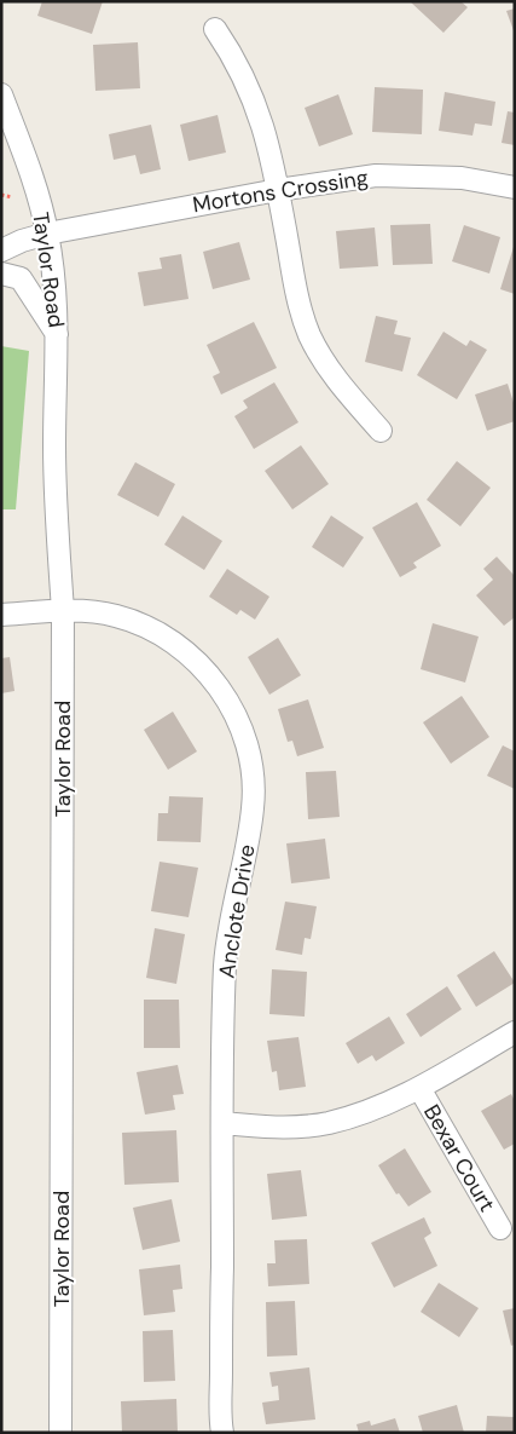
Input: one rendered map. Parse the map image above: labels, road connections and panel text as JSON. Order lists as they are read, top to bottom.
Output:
{
  "streets": {
    "street": [
      "Mortons Crossing",
      "Taylor Road",
      "Anclote Drive",
      "Bexar Court"
    ]
  },
  "crossings": [
    ["Mortons Crossing", "Taylor Road"],
    ["Taylor Road", "Anclote Drive"]
  ]
}
